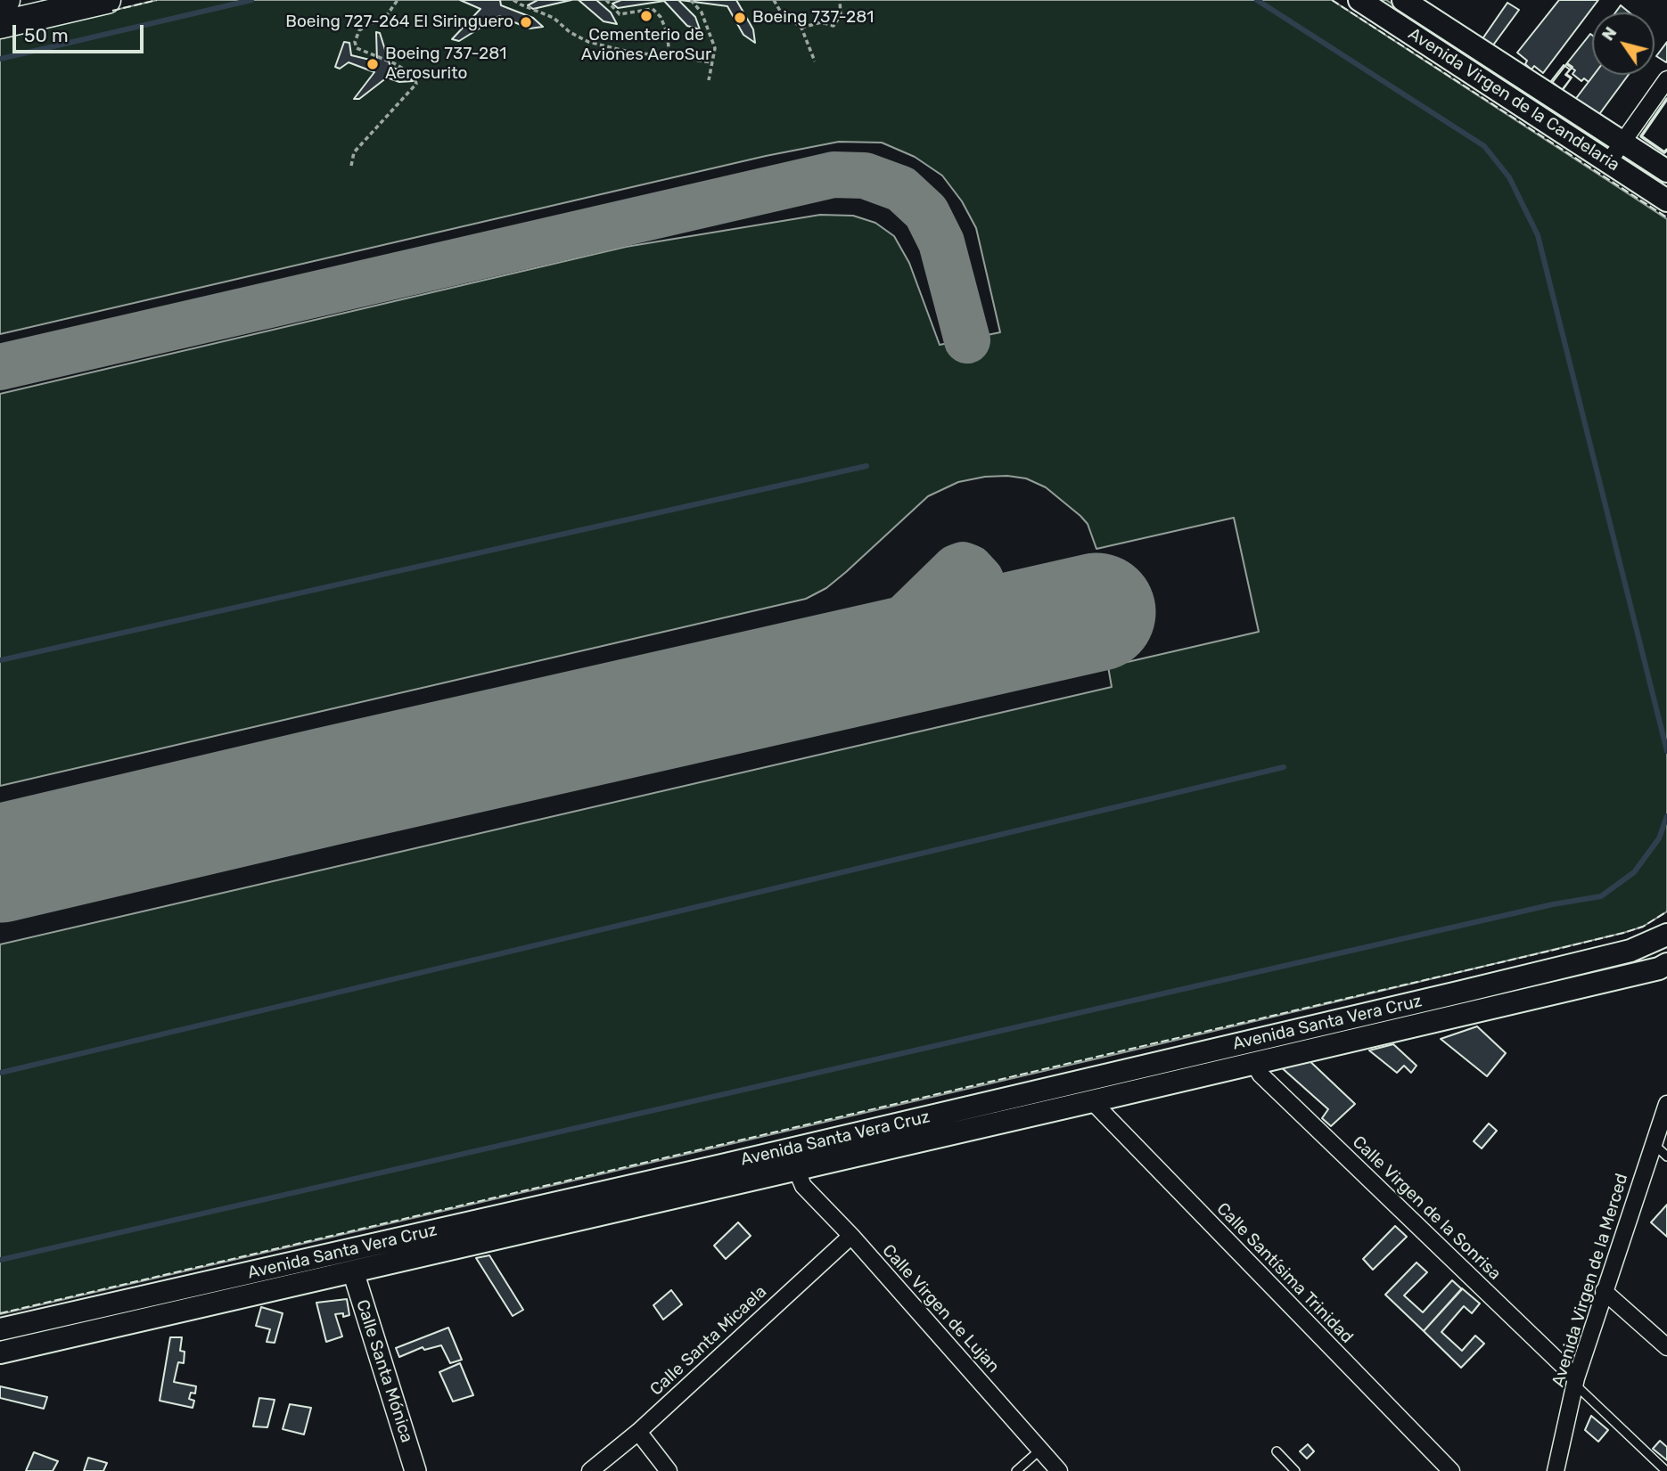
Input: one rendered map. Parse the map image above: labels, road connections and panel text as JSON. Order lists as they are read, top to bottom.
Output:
{
  "streets": {
    "main road": ["Avenida Virgen de la Candelaria", "Avenida Santa Vera Cruz"],
    "street": [
      "Calle Virgen de la Sonrisa",
      "Calle Santísima Trinidad",
      "Avenida Virgen de la Merced",
      "Calle Virgen de Lujan",
      "Calle Santa Micaela",
      "Calle Santa Mónica"
    ]
  },
  "crossings": [
    ["Avenida Santa Vera Cruz", "Calle Virgen de la Sonrisa"],
    ["Avenida Santa Vera Cruz", "Calle Santísima Trinidad"],
    ["Avenida Santa Vera Cruz", "Calle Virgen de Lujan"],
    ["Avenida Santa Vera Cruz", "Calle Santa Mónica"],
    ["Calle Virgen de la Sonrisa", "Avenida Virgen de la Merced"],
    ["Calle Virgen de Lujan", "Calle Santa Micaela"]
  ],
  "places": [
    "Cementerio de Aviones AeroSur",
    "Boeing 737-281",
    "Boeing 727-264 El Siringuero",
    "Boeing 737-281 Aerosurito"
  ],
  "scale_bar": "50 m",
  "north": "top left"
}
